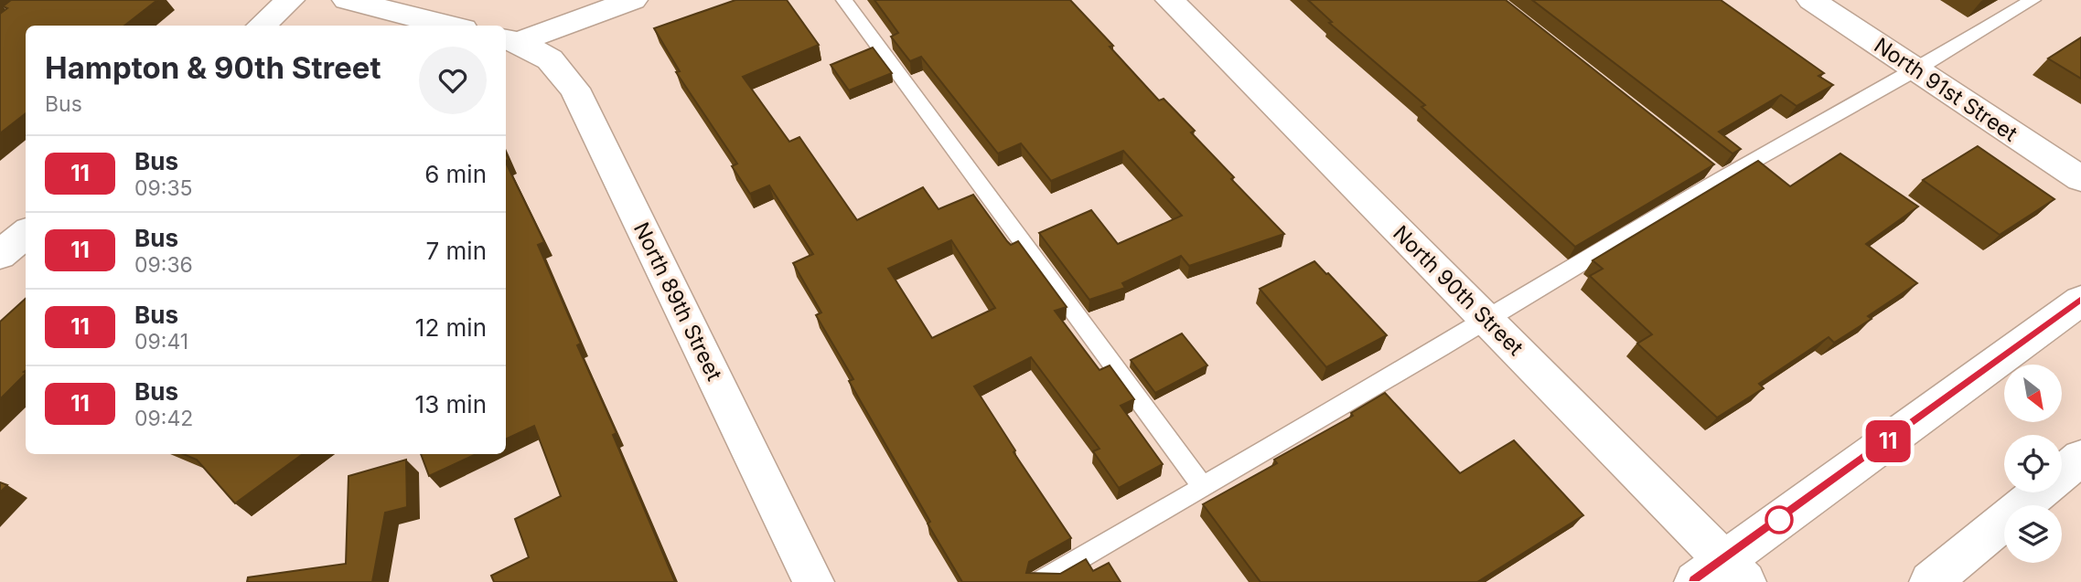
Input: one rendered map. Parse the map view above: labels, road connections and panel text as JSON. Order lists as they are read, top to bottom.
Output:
{
  "streets": {
    "street": ["North 91st Street", "North 90th Street", "North 89th Street"]
  },
  "lines": ["bus line 11"],
  "north": "bottom right",
  "page": {
    "on_map": "11",
    "heading": ["Hampton & 90th Street", "Bus"],
    "list": [
      {
        "mark": "11",
        "name": "Bus",
        "note": "09:35",
        "value": "6 min"
      },
      {
        "mark": "11",
        "name": "Bus",
        "note": "09:36",
        "value": "7 min"
      },
      {
        "mark": "11",
        "name": "Bus",
        "note": "09:41",
        "value": "12 min"
      },
      {
        "mark": "11",
        "name": "Bus",
        "note": "09:42",
        "value": "13 min"
      }
    ]
  }
}
